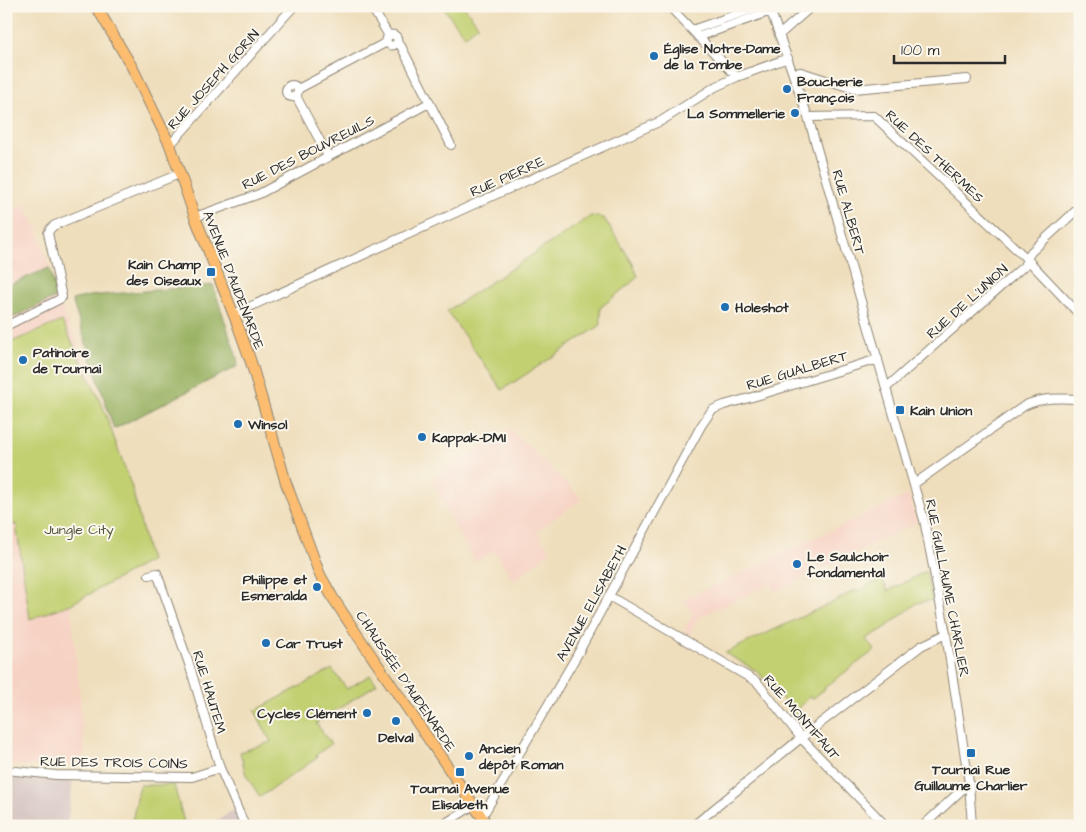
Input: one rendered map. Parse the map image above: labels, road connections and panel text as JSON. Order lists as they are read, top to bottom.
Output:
{
  "streets": {
    "main road": ["AVENUE D'AUDENARDE", "CHAUSSÉE D'AUDENARDE"],
    "street": [
      "RUE JOSEPH GORIN",
      "RUE DES BOUVREUILS",
      "RUE DES THERMES",
      "RUE PIERRE",
      "RUE ALBERT",
      "RUE DE L'UNION",
      "RUE GUALBERT",
      "RUE GUILLAUME CHARLIER",
      "AVENUE ELISABETH",
      "RUE HAUTEM",
      "RUE MONTIFAUT",
      "RUE DES TROIS COINS"
    ]
  },
  "crossings": [
    ["RUE JOSEPH GORIN", "AVENUE D'AUDENARDE"],
    ["RUE DES BOUVREUILS", "AVENUE D'AUDENARDE"],
    ["RUE DES THERMES", "RUE ALBERT"],
    ["RUE DES THERMES", "RUE DE L'UNION"],
    ["RUE PIERRE", "RUE ALBERT"],
    ["RUE PIERRE", "AVENUE D'AUDENARDE"],
    ["RUE ALBERT", "RUE GUALBERT"],
    ["RUE ALBERT", "RUE GUILLAUME CHARLIER"],
    ["AVENUE D'AUDENARDE", "CHAUSSÉE D'AUDENARDE"],
    ["RUE DE L'UNION", "RUE GUILLAUME CHARLIER"],
    ["RUE GUALBERT", "RUE GUILLAUME CHARLIER"],
    ["RUE GUALBERT", "AVENUE ELISABETH"],
    ["AVENUE ELISABETH", "CHAUSSÉE D'AUDENARDE"],
    ["AVENUE ELISABETH", "RUE MONTIFAUT"],
    ["RUE HAUTEM", "RUE DES TROIS COINS"]
  ],
  "parks": ["Jungle City"],
  "places": {
    "other": [
      "Église Notre-Dame de la Tombe",
      "Boucherie François",
      "La Sommellerie",
      "Holeshot",
      "Patinoire de Tournai",
      "Winsol",
      "Kappak-DMI",
      "Le Saulchoir fondamental",
      "Philippe et Esmeralda",
      "Car Trust",
      "Cycles Clément",
      "Delval",
      "Ancien dépôt Roman"
    ],
    "transit": [
      "Kain Champ des Oiseaux",
      "Kain Union",
      "Tournai Rue Guillaume Charlier",
      "Tournai Avenue Elisabeth"
    ]
  },
  "scale_bar": "100 m"
}
